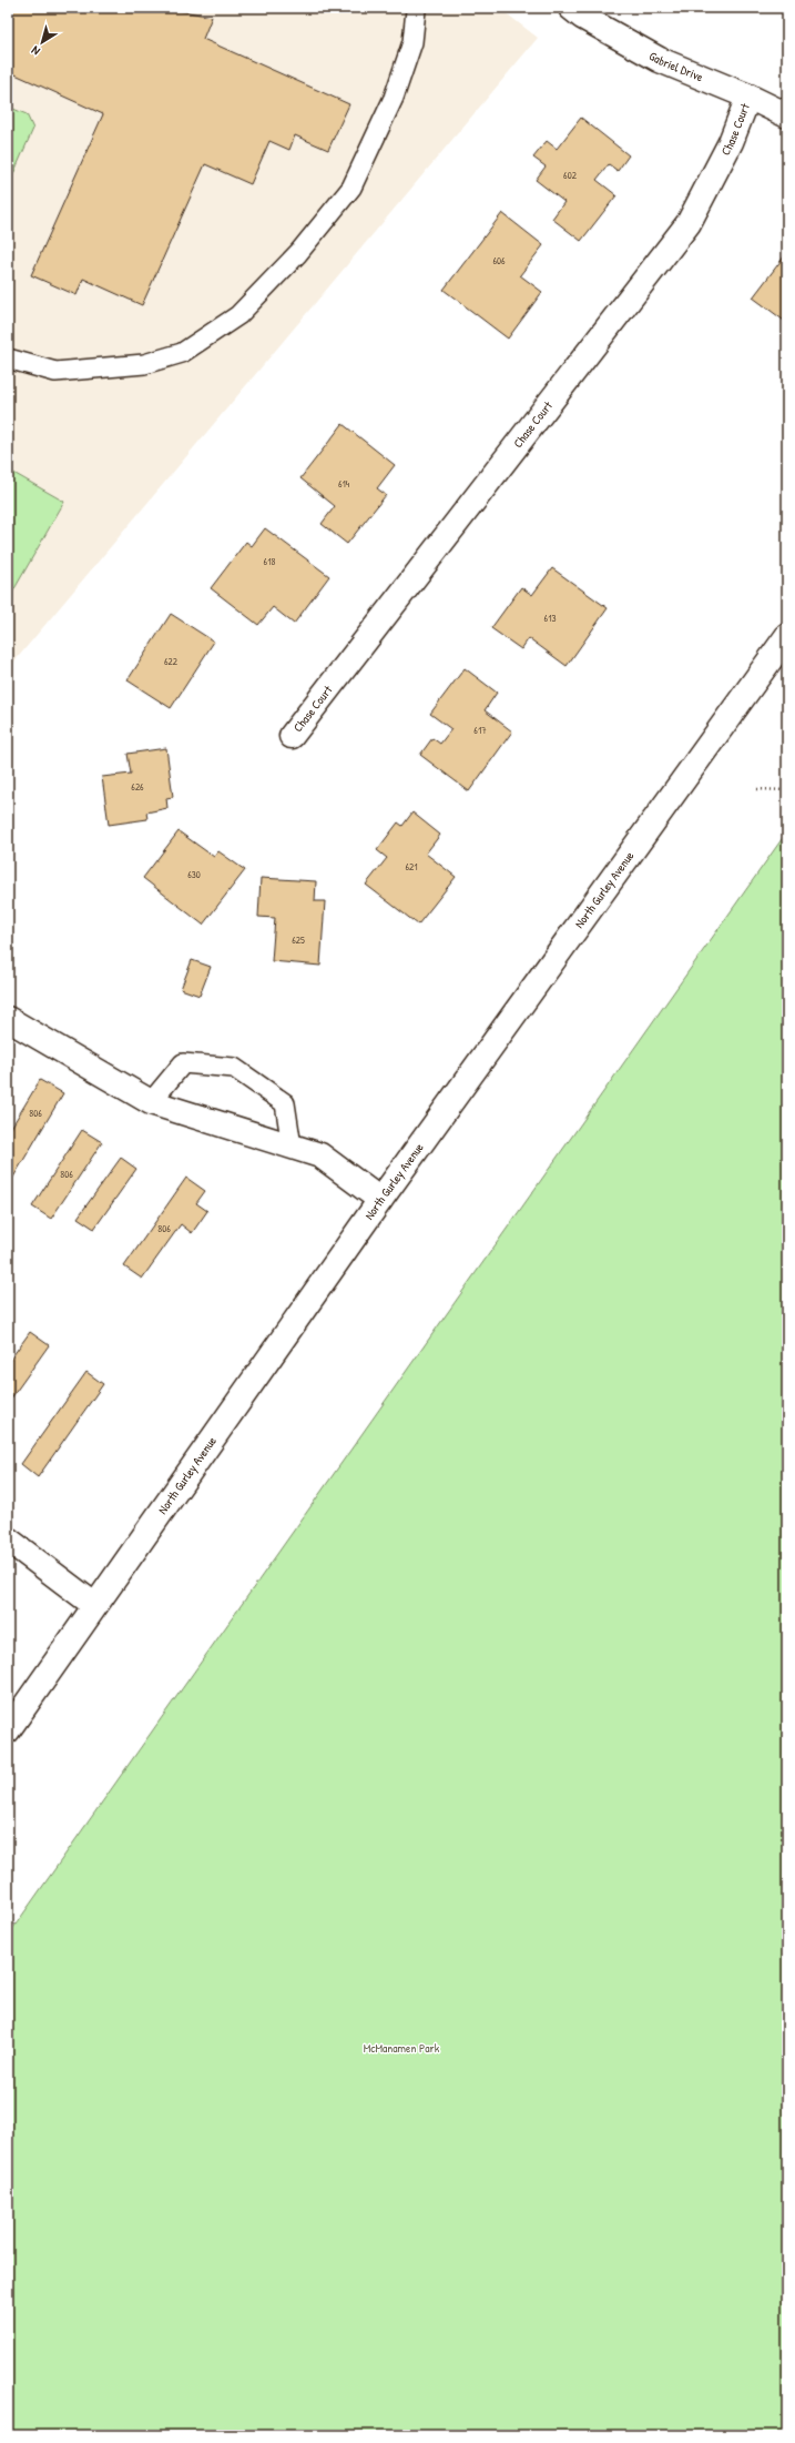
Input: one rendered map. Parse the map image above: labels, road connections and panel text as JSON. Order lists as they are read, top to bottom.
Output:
{
  "streets": {
    "street": ["Gabriel Drive", "Chase Court", "North Gurley Avenue"]
  },
  "crossings": [
    ["Gabriel Drive", "Chase Court"]
  ],
  "parks": ["McManamen Park"],
  "house_numbers": [
    "602",
    "606",
    "614",
    "618",
    "613",
    "622",
    "617",
    "626",
    "621",
    "630",
    "625",
    "806",
    "806",
    "806"
  ],
  "north": "bottom left"
}
